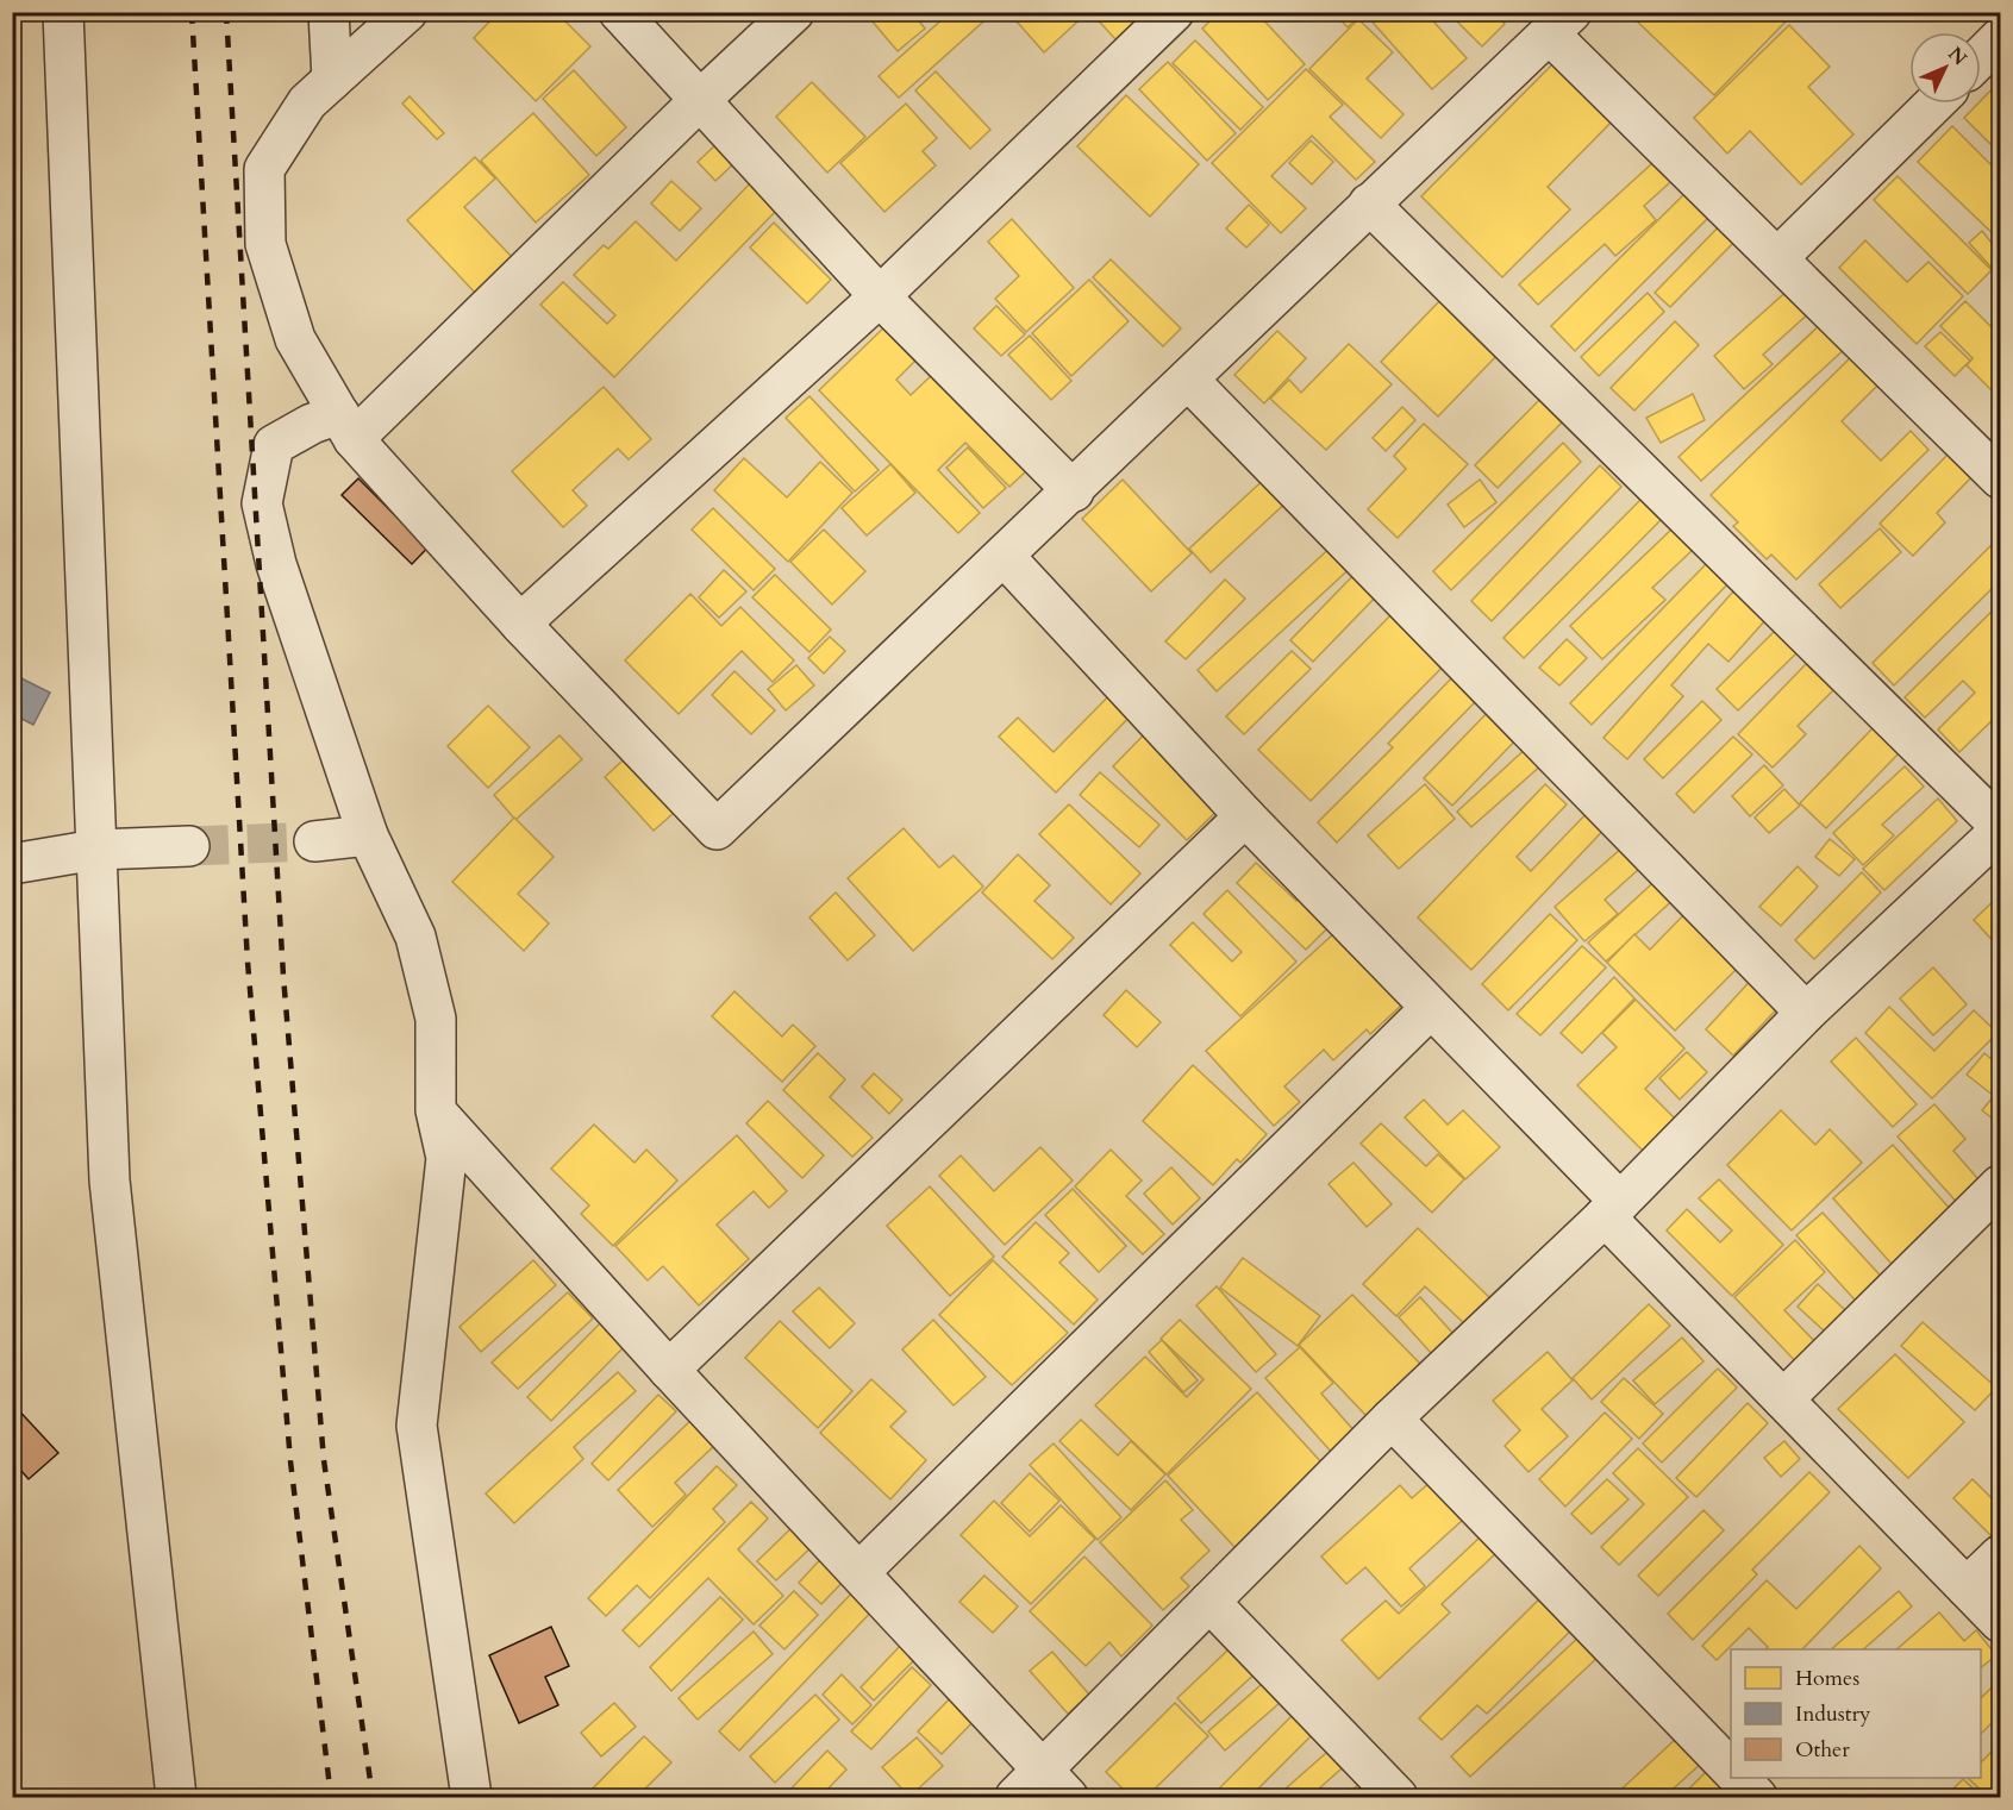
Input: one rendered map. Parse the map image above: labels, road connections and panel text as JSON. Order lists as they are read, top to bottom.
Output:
{
  "legend": ["Homes", "Industry", "Other"],
  "north": "top right"
}
